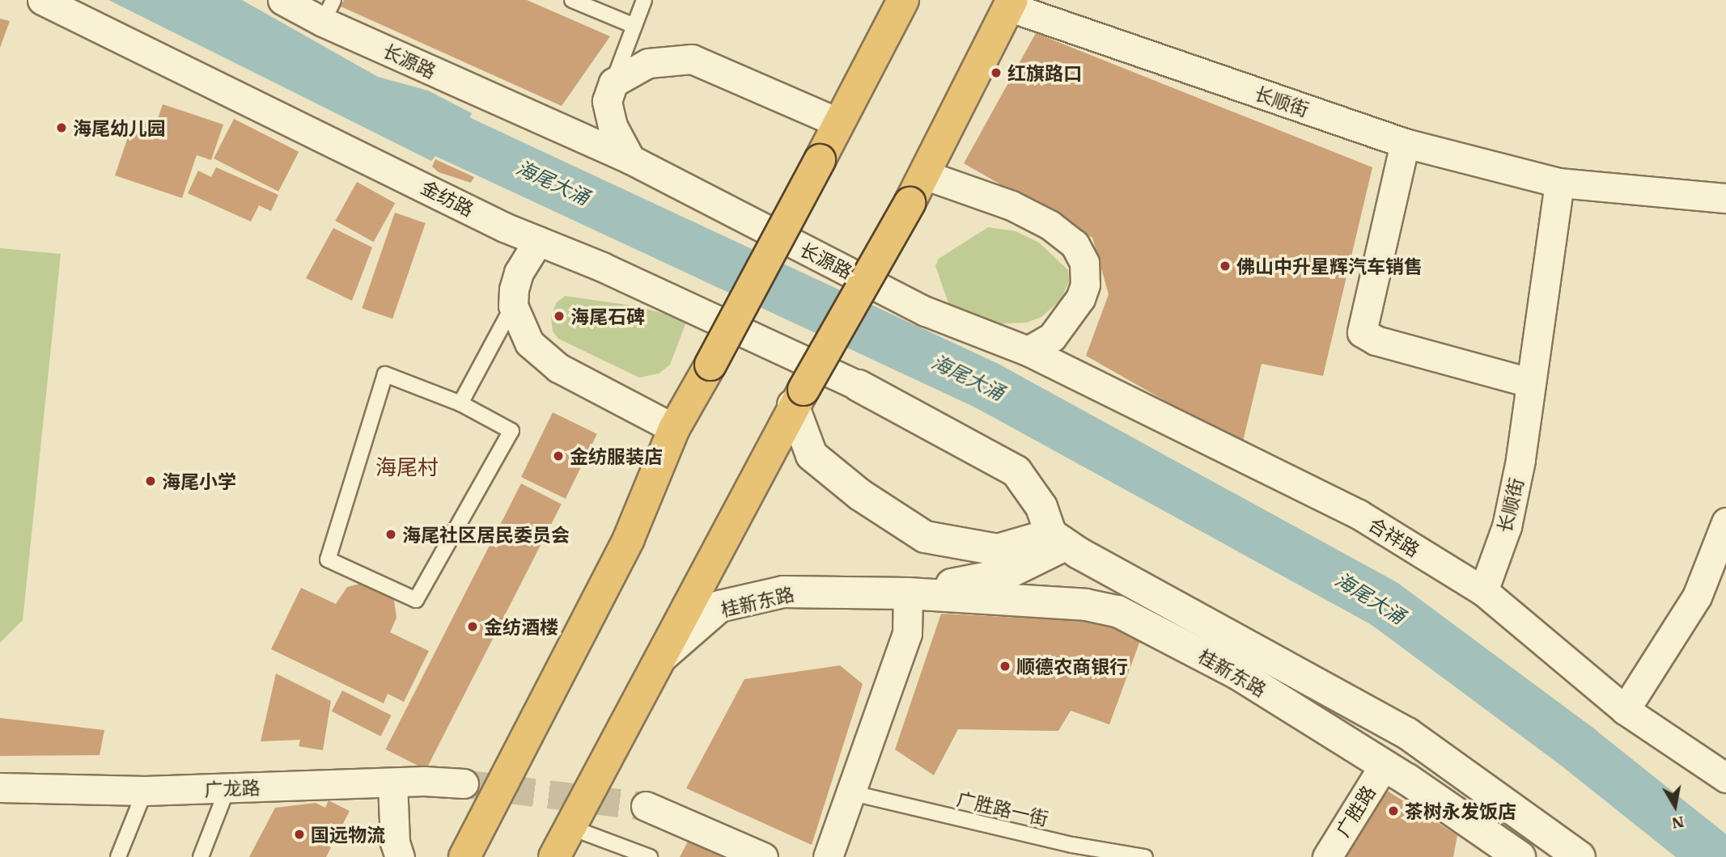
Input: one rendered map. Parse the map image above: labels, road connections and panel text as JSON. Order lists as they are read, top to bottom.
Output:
{
  "streets": {
    "street": [
      "长源路",
      "长顺街",
      "金纺路",
      "合祥路",
      "桂新东路",
      "广龙路",
      "广胜路"
    ],
    "lane": ["广胜路一街"]
  },
  "crossings": [
    ["长源路", "合祥路"],
    ["长顺街", "合祥路"],
    ["桂新东路", "广胜路"]
  ],
  "districts": ["海尾村"],
  "water": ["海尾大涌"],
  "places": [
    "红旗路口",
    "海尾幼儿园",
    "佛山中升星辉汽车销售",
    "海尾石碑",
    "金纺服装店",
    "海尾小学",
    "海尾社区居民委员会",
    "金纺酒楼",
    "顺德农商银行",
    "茶树永发饭店",
    "国远物流"
  ],
  "north": "bottom"
}
